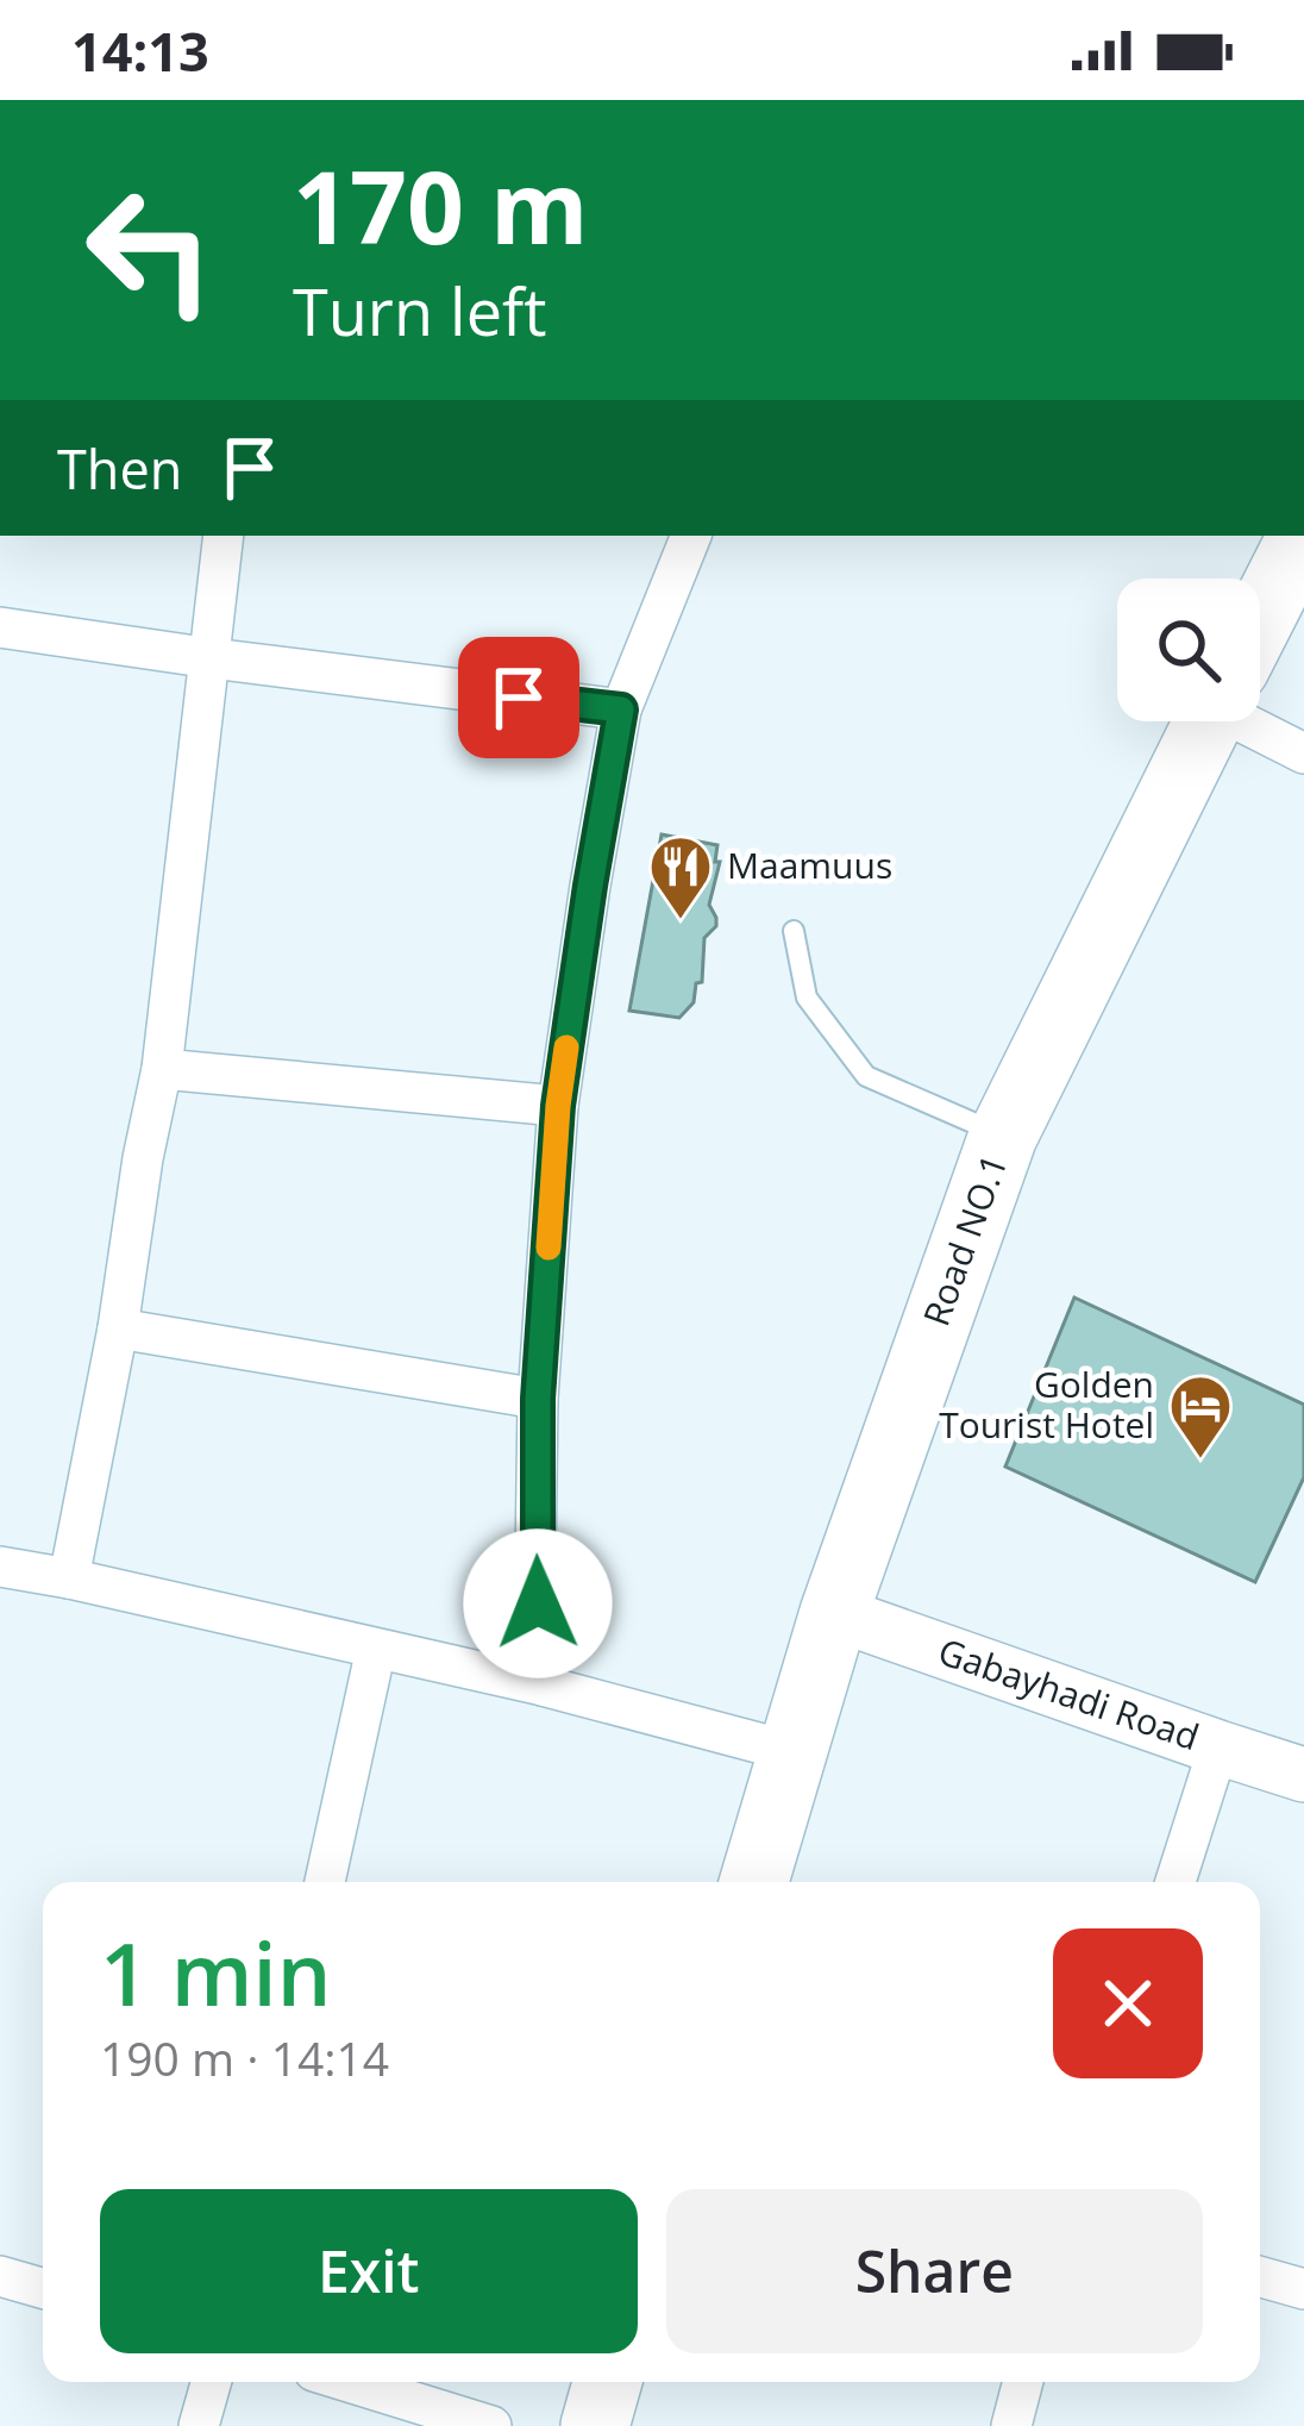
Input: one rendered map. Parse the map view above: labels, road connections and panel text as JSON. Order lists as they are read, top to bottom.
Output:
{
  "streets": {
    "highway": ["Road NO.1"],
    "street": ["Gabayhadi Road"]
  },
  "crossings": [
    ["Road NO.1", "Gabayhadi Road"]
  ],
  "places": {
    "restaurant": ["Maamuus"],
    "hotel": ["Golden Tourist Hotel"]
  },
  "page": {
    "status": "14:13",
    "turn": ["170 m", "Turn left"],
    "then": "Then",
    "heading": ["1 min", "190 m · 14:14"],
    "buttons": ["Exit", "Share"]
  }
}
